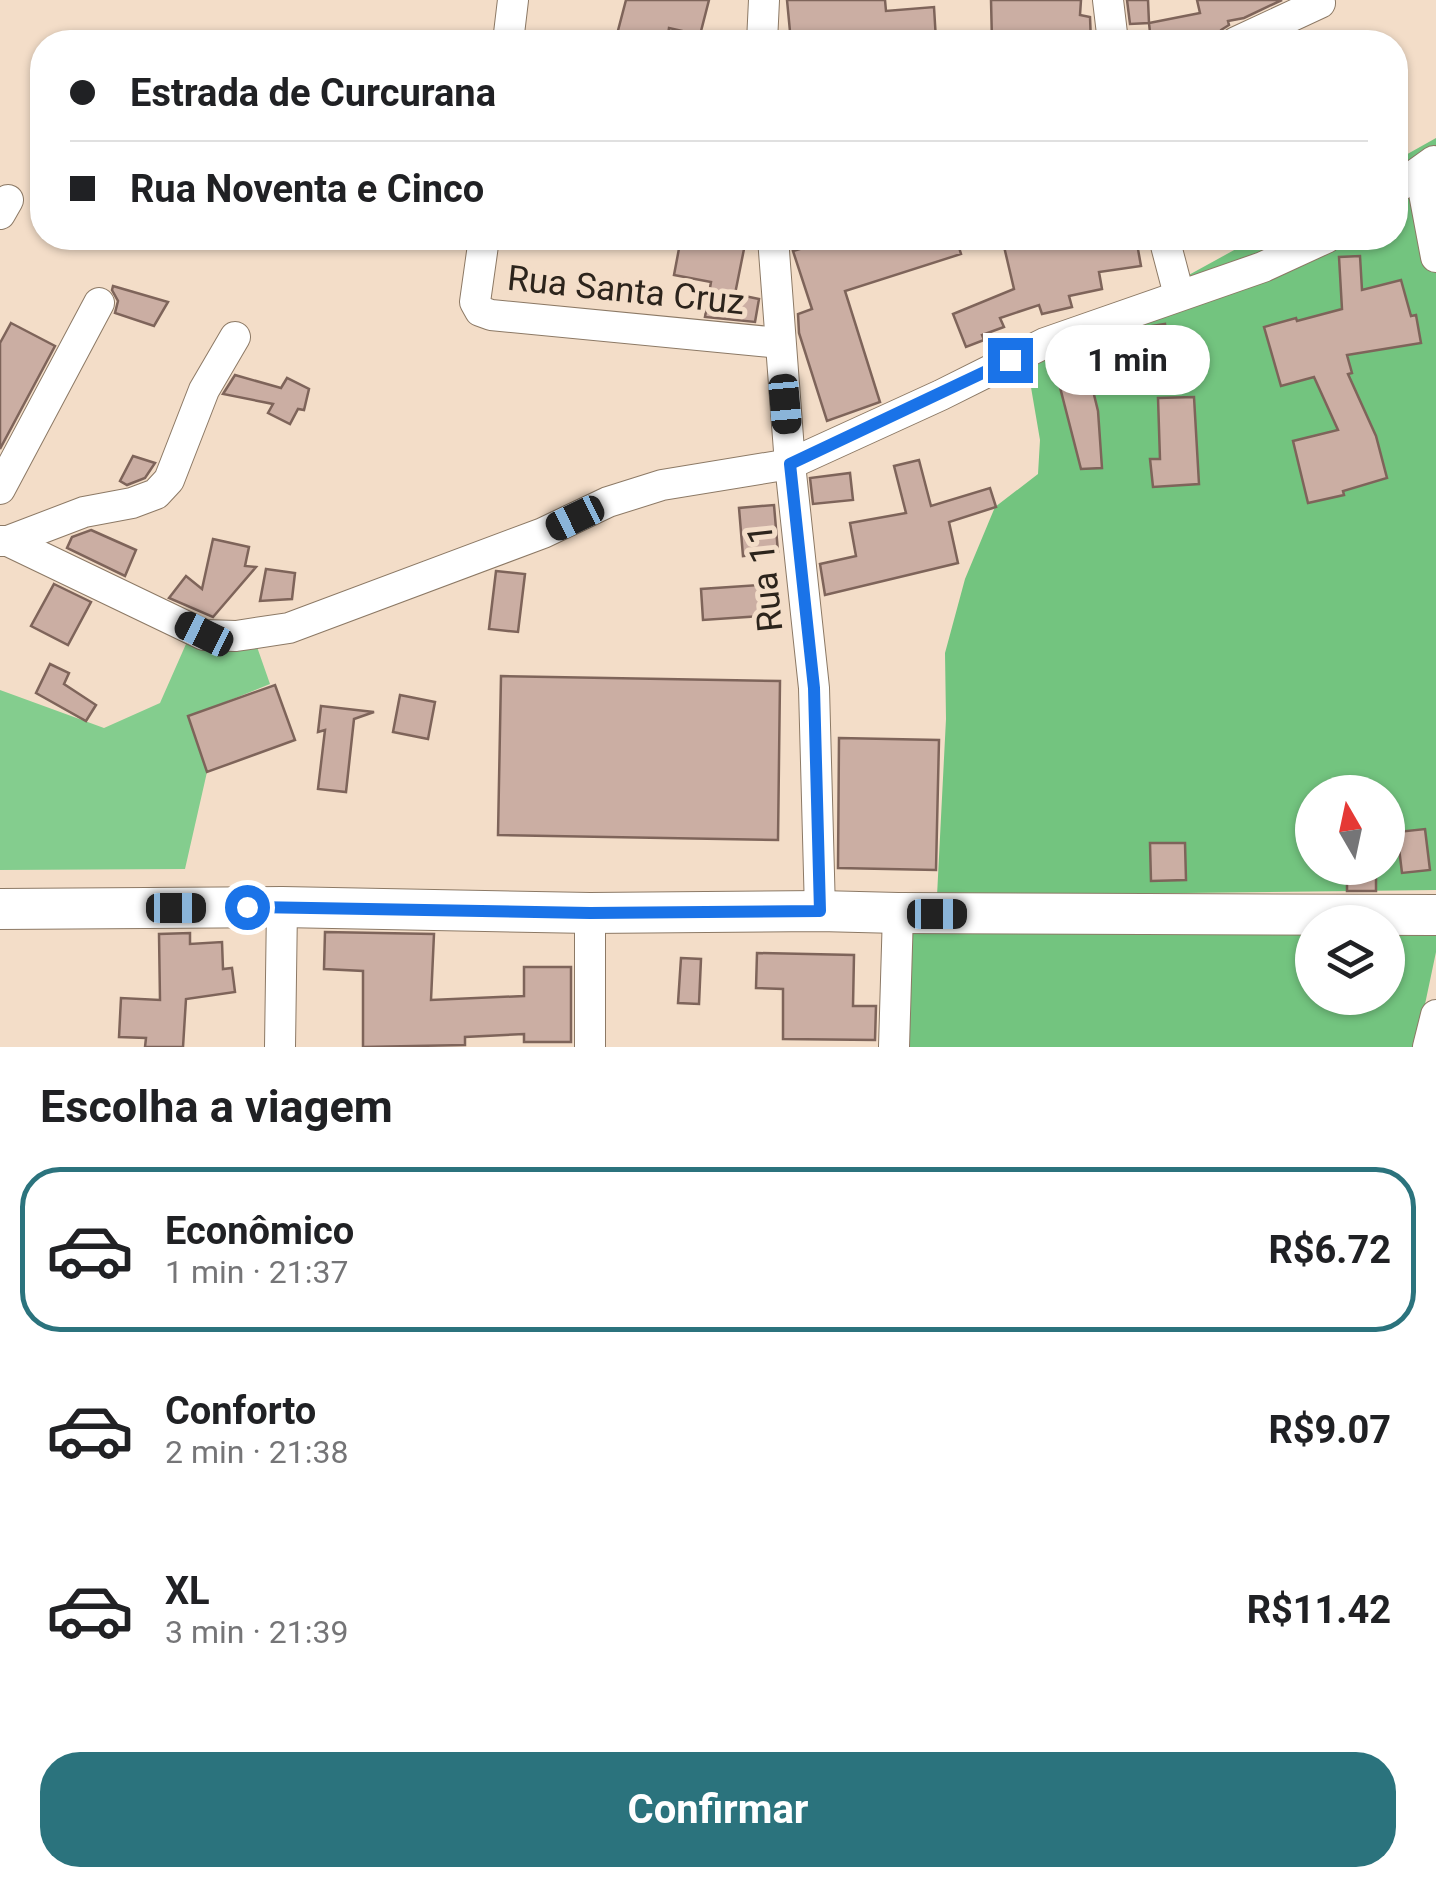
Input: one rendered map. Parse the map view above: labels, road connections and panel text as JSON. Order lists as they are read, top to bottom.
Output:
{
  "streets": {
    "street": ["Rua Santa Cruz", "Rua 11"]
  },
  "crossings": [
    ["Rua Santa Cruz", "Rua 11"]
  ],
  "north": "top",
  "page": {
    "banner": ["Estrada de Curcurana", "Rua Noventa e Cinco"],
    "bubble": "1 min",
    "heading": "Escolha a viagem",
    "list": [
      {
        "name": "Econômico",
        "note": "1 min · 21:37",
        "value": "R$6.72"
      },
      {
        "name": "Conforto",
        "note": "2 min · 21:38",
        "value": "R$9.07"
      },
      {
        "name": "XL",
        "note": "3 min · 21:39",
        "value": "R$11.42"
      }
    ],
    "buttons": "Confirmar"
  }
}
